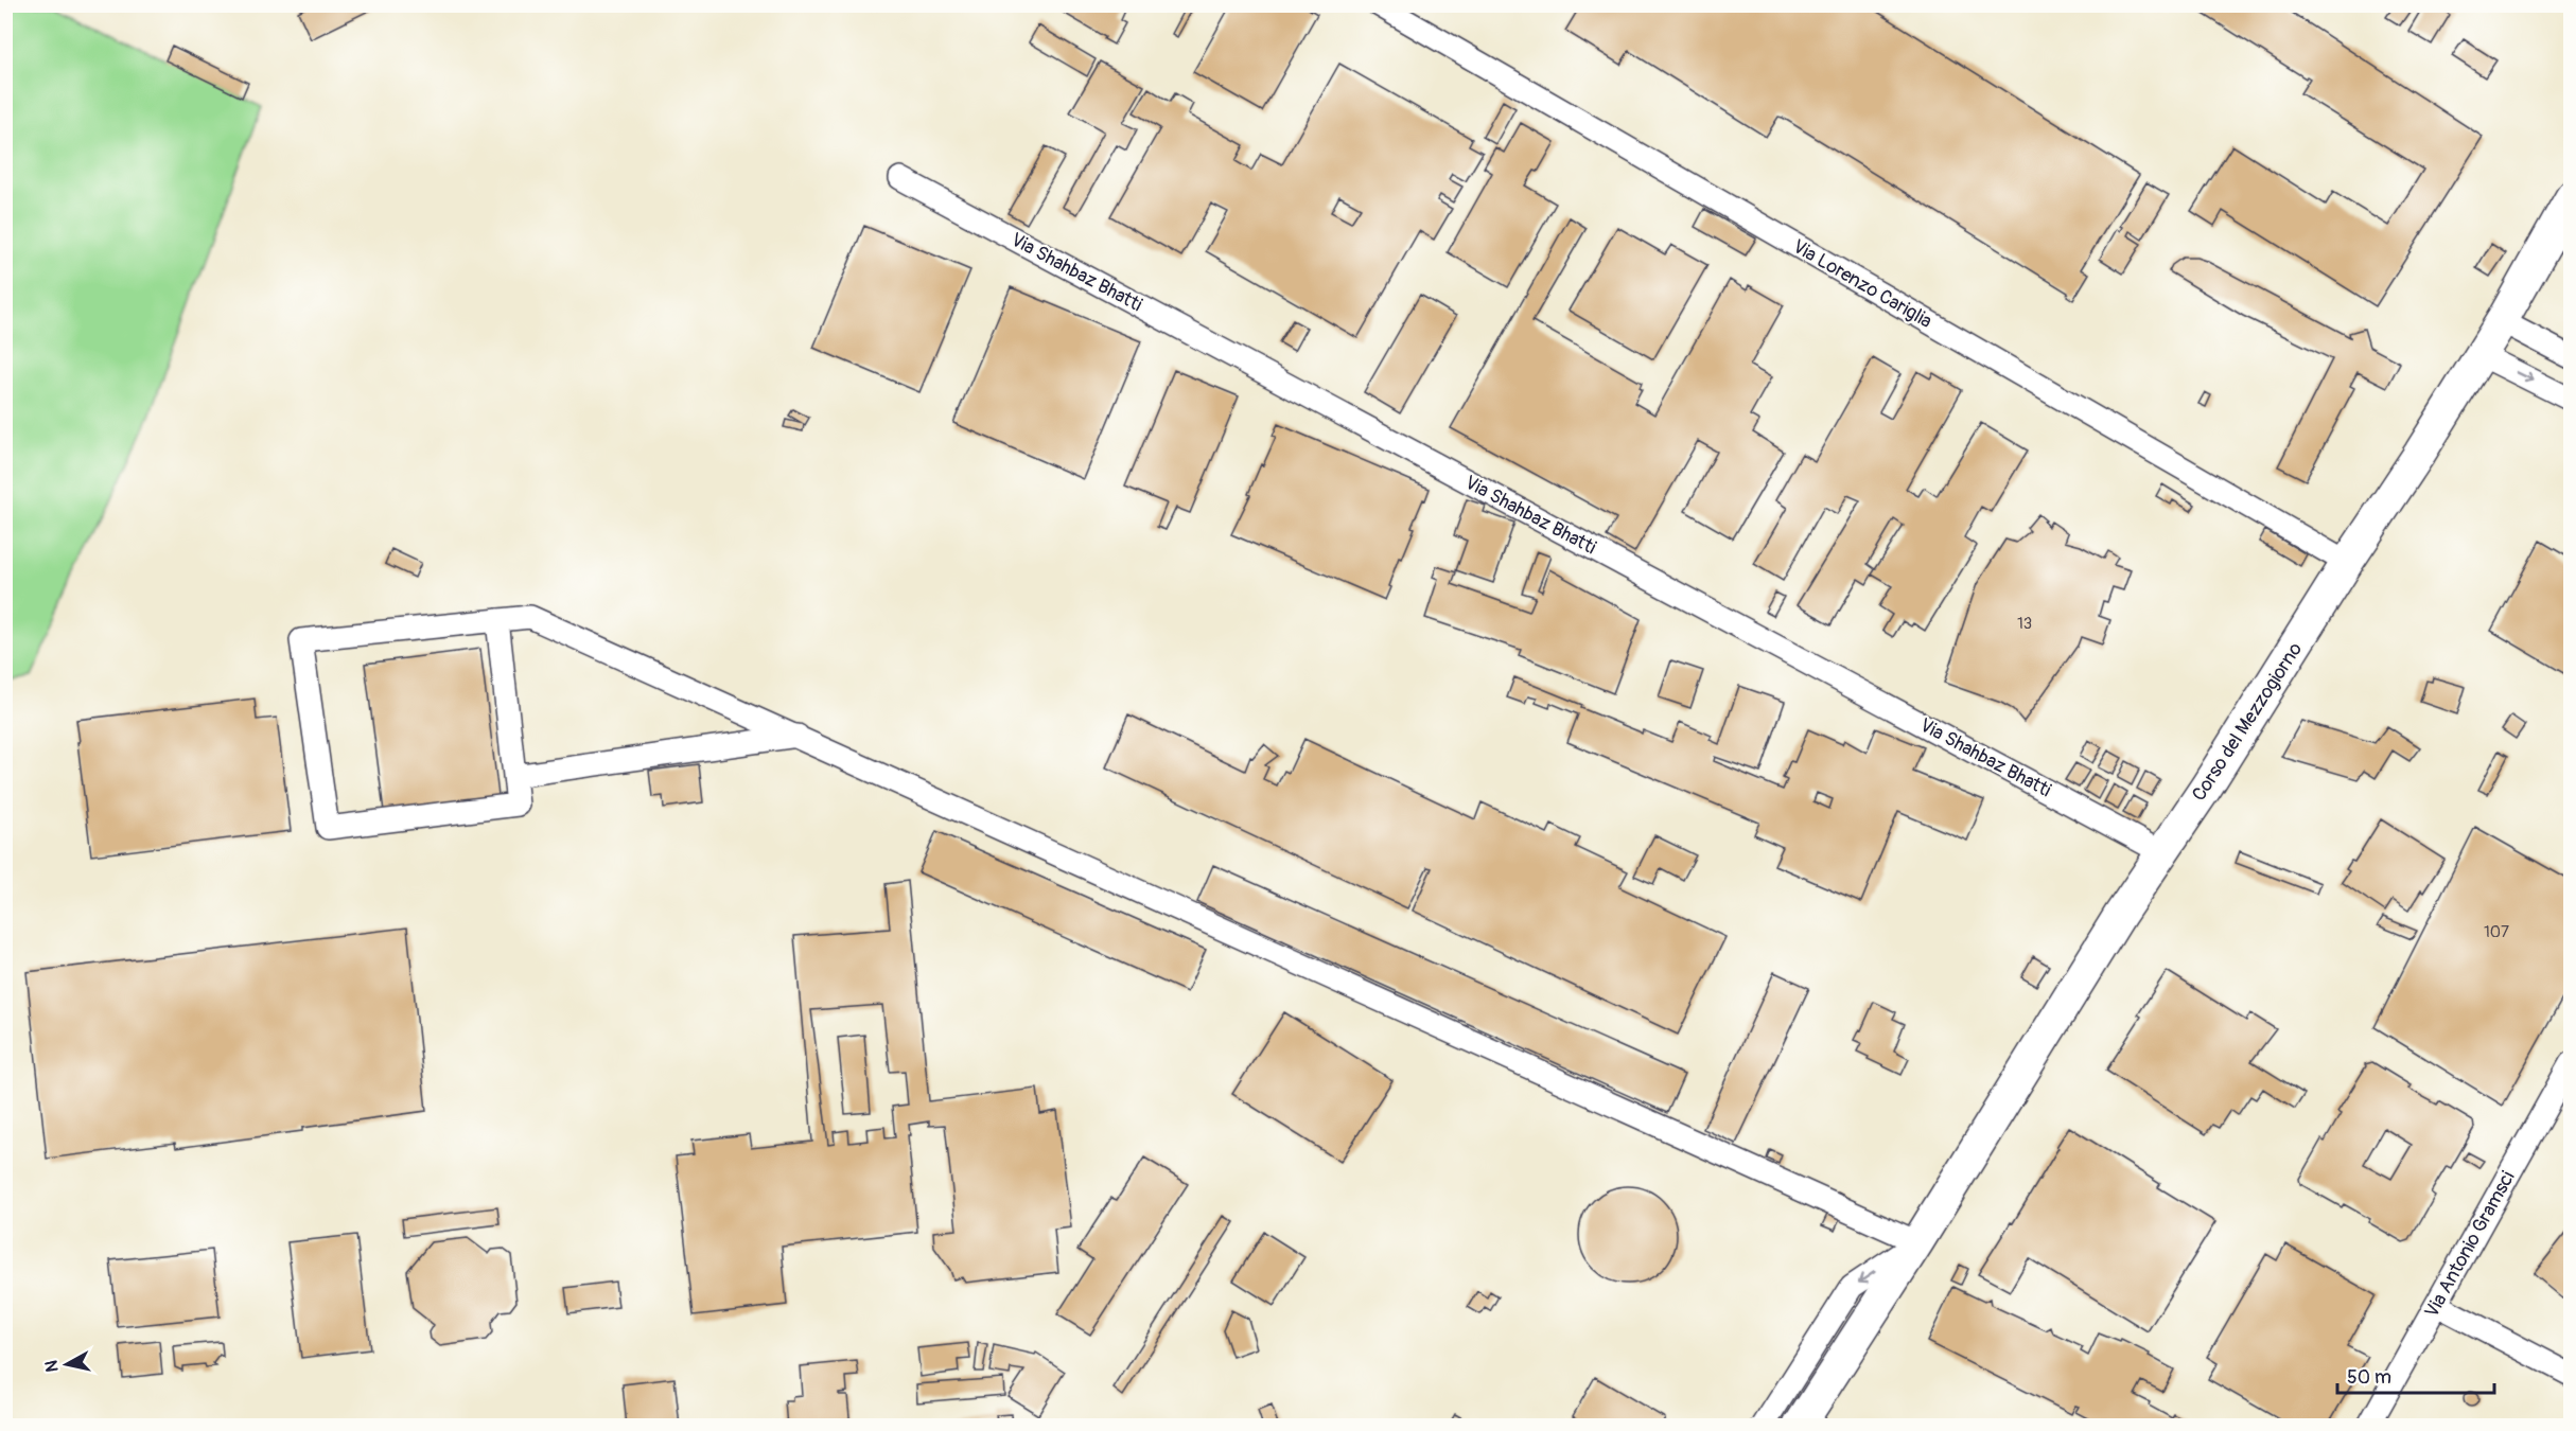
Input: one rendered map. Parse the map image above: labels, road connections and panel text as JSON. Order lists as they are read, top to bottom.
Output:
{
  "streets": {
    "main road": ["Corso del Mezzogiorno"],
    "street": ["Via Shahbaz Bhatti", "Via Lorenzo Cariglia", "Via Antonio Gramsci"]
  },
  "crossings": [
    ["Via Shahbaz Bhatti", "Corso del Mezzogiorno"],
    ["Via Lorenzo Cariglia", "Corso del Mezzogiorno"]
  ],
  "house_numbers": ["13", "107"],
  "scale_bar": "50 m",
  "north": "left"
}
